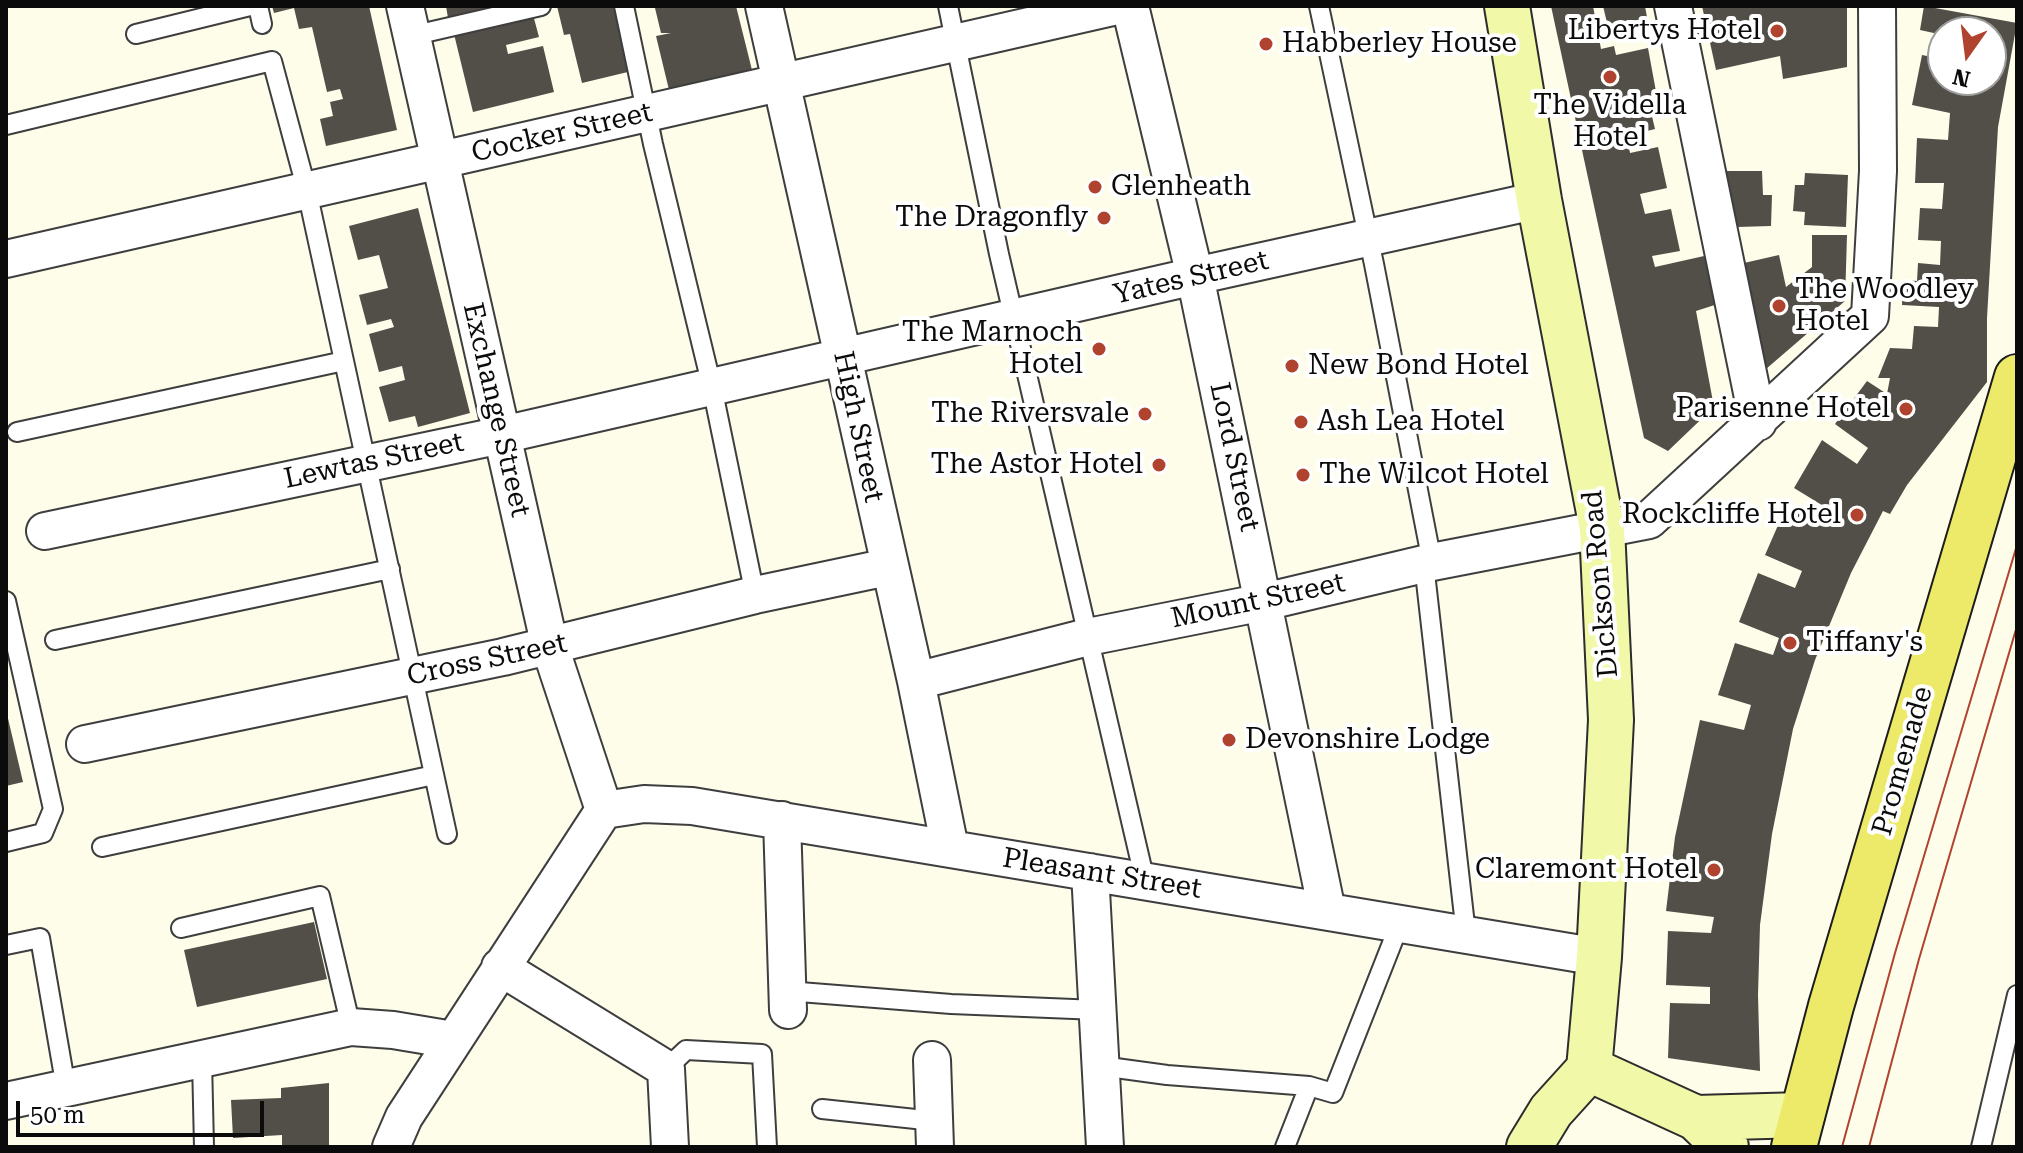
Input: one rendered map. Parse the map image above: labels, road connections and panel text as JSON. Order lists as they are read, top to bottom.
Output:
{
  "streets": {
    "main road": ["Promenade"],
    "street": [
      "Cocker Street",
      "Yates Street",
      "Exchange Street",
      "High Street",
      "Lord Street",
      "Lewtas Street",
      "Dickson Road",
      "Mount Street",
      "Cross Street",
      "Pleasant Street"
    ]
  },
  "crossings": [
    ["Cocker Street", "Exchange Street"],
    ["Cocker Street", "High Street"],
    ["Yates Street", "High Street"],
    ["Yates Street", "Lord Street"],
    ["Yates Street", "Lewtas Street"],
    ["Yates Street", "Dickson Road"],
    ["Exchange Street", "Lewtas Street"],
    ["Exchange Street", "Cross Street"],
    ["Exchange Street", "Pleasant Street"],
    ["High Street", "Lewtas Street"],
    ["High Street", "Mount Street"],
    ["High Street", "Cross Street"],
    ["High Street", "Pleasant Street"],
    ["Lord Street", "Mount Street"],
    ["Lord Street", "Pleasant Street"],
    ["Dickson Road", "Mount Street"],
    ["Dickson Road", "Pleasant Street"]
  ],
  "places": [
    "Libertys Hotel",
    "Habberley House",
    "The Vidella Hotel",
    "Glenheath",
    "The Dragonfly",
    "The Woodley Hotel",
    "The Marnoch Hotel",
    "New Bond Hotel",
    "Parisenne Hotel",
    "The Riversvale",
    "Ash Lea Hotel",
    "The Astor Hotel",
    "The Wilcot Hotel",
    "Rockcliffe Hotel",
    "Tiffany's",
    "Devonshire Lodge",
    "Claremont Hotel"
  ],
  "scale_bar": "50 m",
  "north": "bottom"
}
